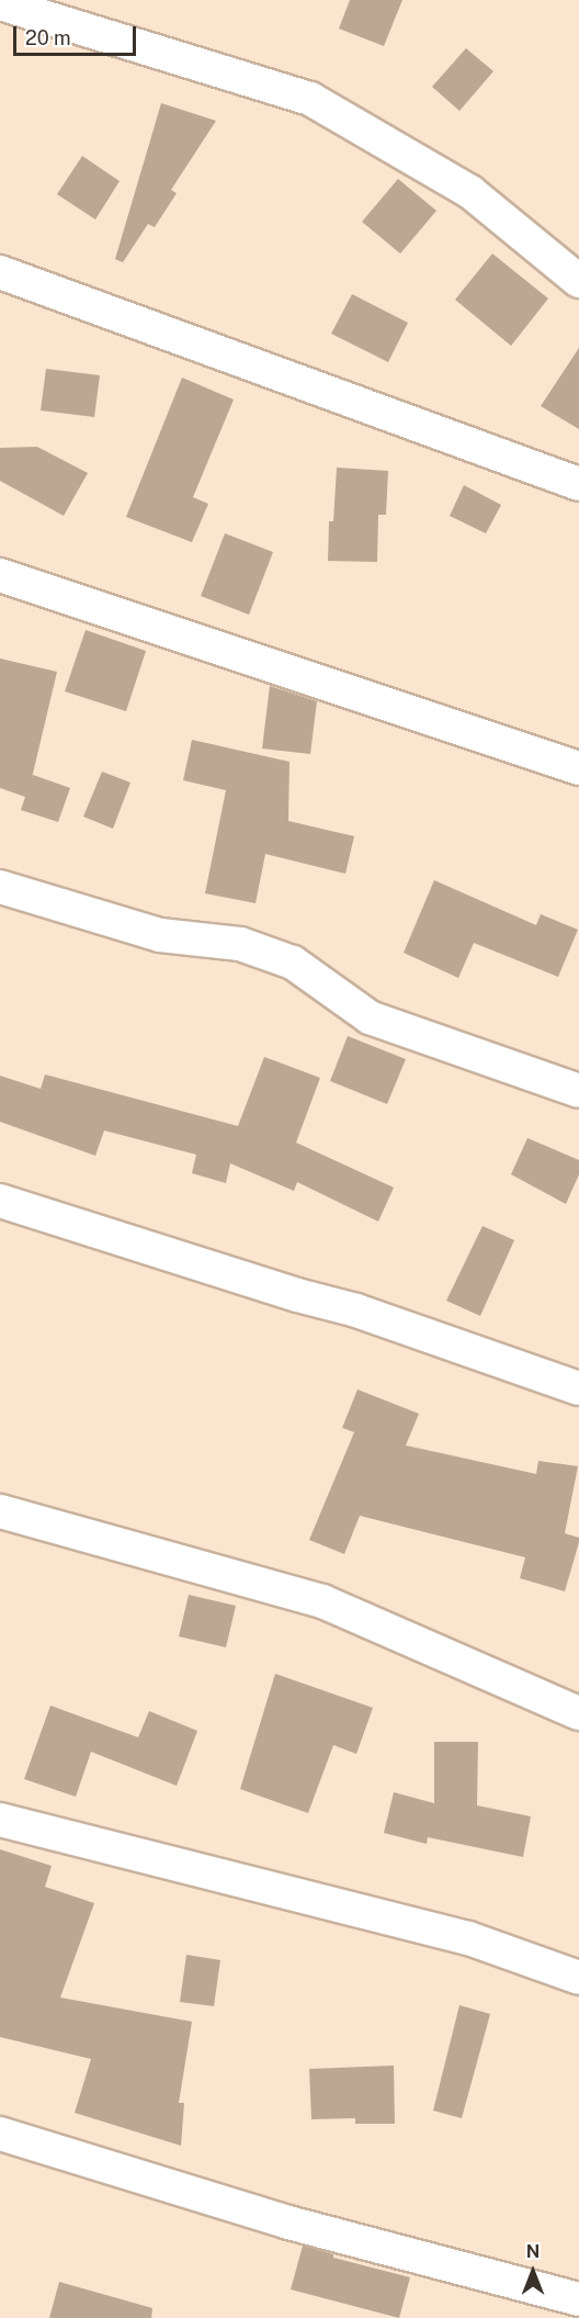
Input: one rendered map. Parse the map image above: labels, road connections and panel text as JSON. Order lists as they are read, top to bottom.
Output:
{
  "scale_bar": "20 m",
  "north": "top"
}
